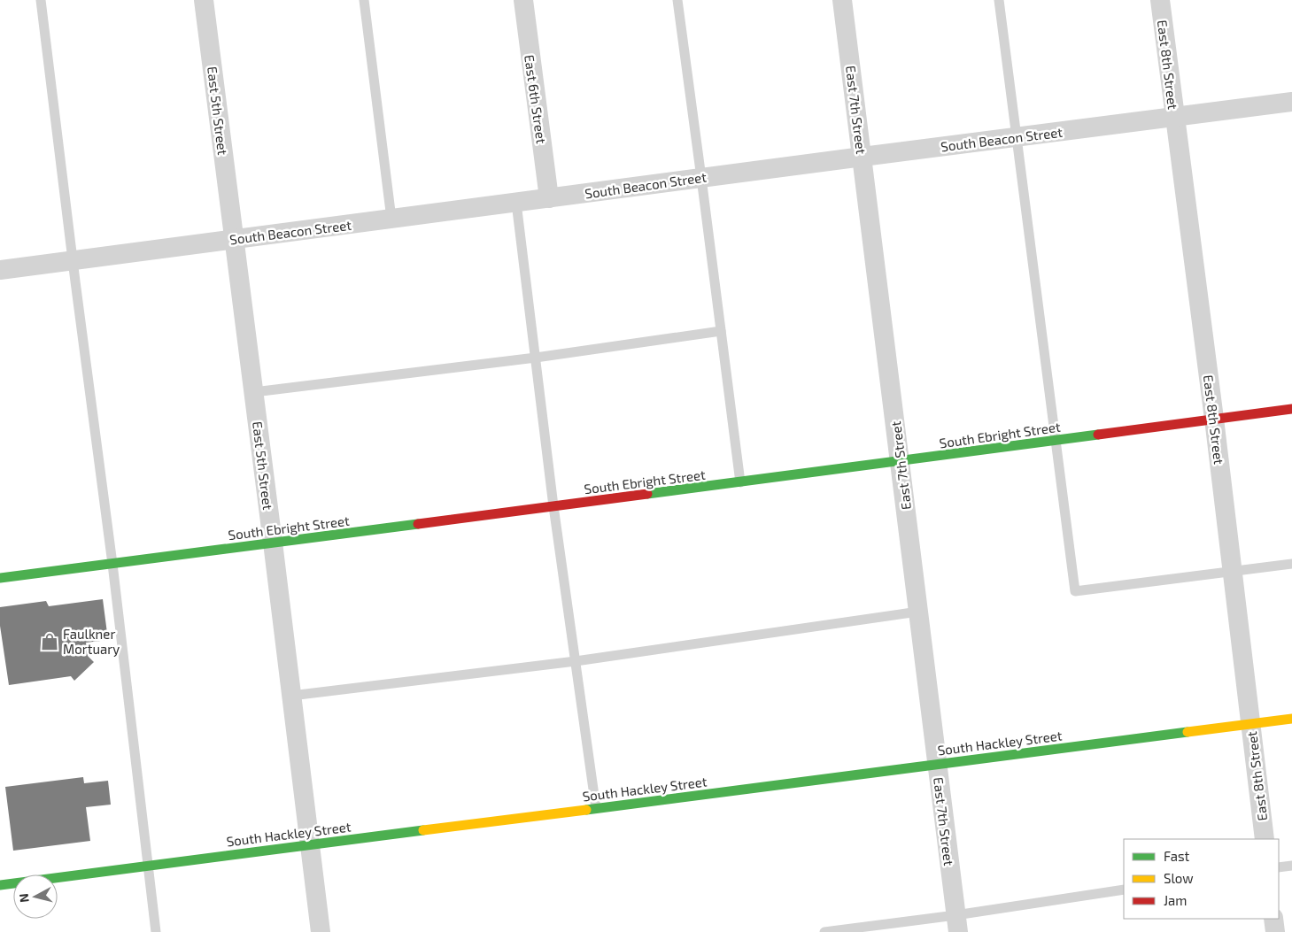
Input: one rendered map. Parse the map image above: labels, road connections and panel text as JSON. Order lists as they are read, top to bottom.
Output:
{
  "streets": {
    "street": [
      "East 8th Street",
      "East 6th Street",
      "East 7th Street",
      "East 5th Street",
      "South Beacon Street",
      "South Ebright Street",
      "South Hackley Street"
    ]
  },
  "crossings": [
    ["East 8th Street", "South Beacon Street"],
    ["East 8th Street", "South Ebright Street"],
    ["East 8th Street", "South Hackley Street"],
    ["East 6th Street", "South Beacon Street"],
    ["East 7th Street", "South Beacon Street"],
    ["East 7th Street", "South Ebright Street"],
    ["East 7th Street", "South Hackley Street"],
    ["East 5th Street", "South Beacon Street"],
    ["East 5th Street", "South Ebright Street"],
    ["East 5th Street", "South Hackley Street"]
  ],
  "places": {
    "shop": ["Faulkner Mortuary"]
  },
  "legend": ["Fast", "Slow", "Jam"],
  "north": "left"
}
